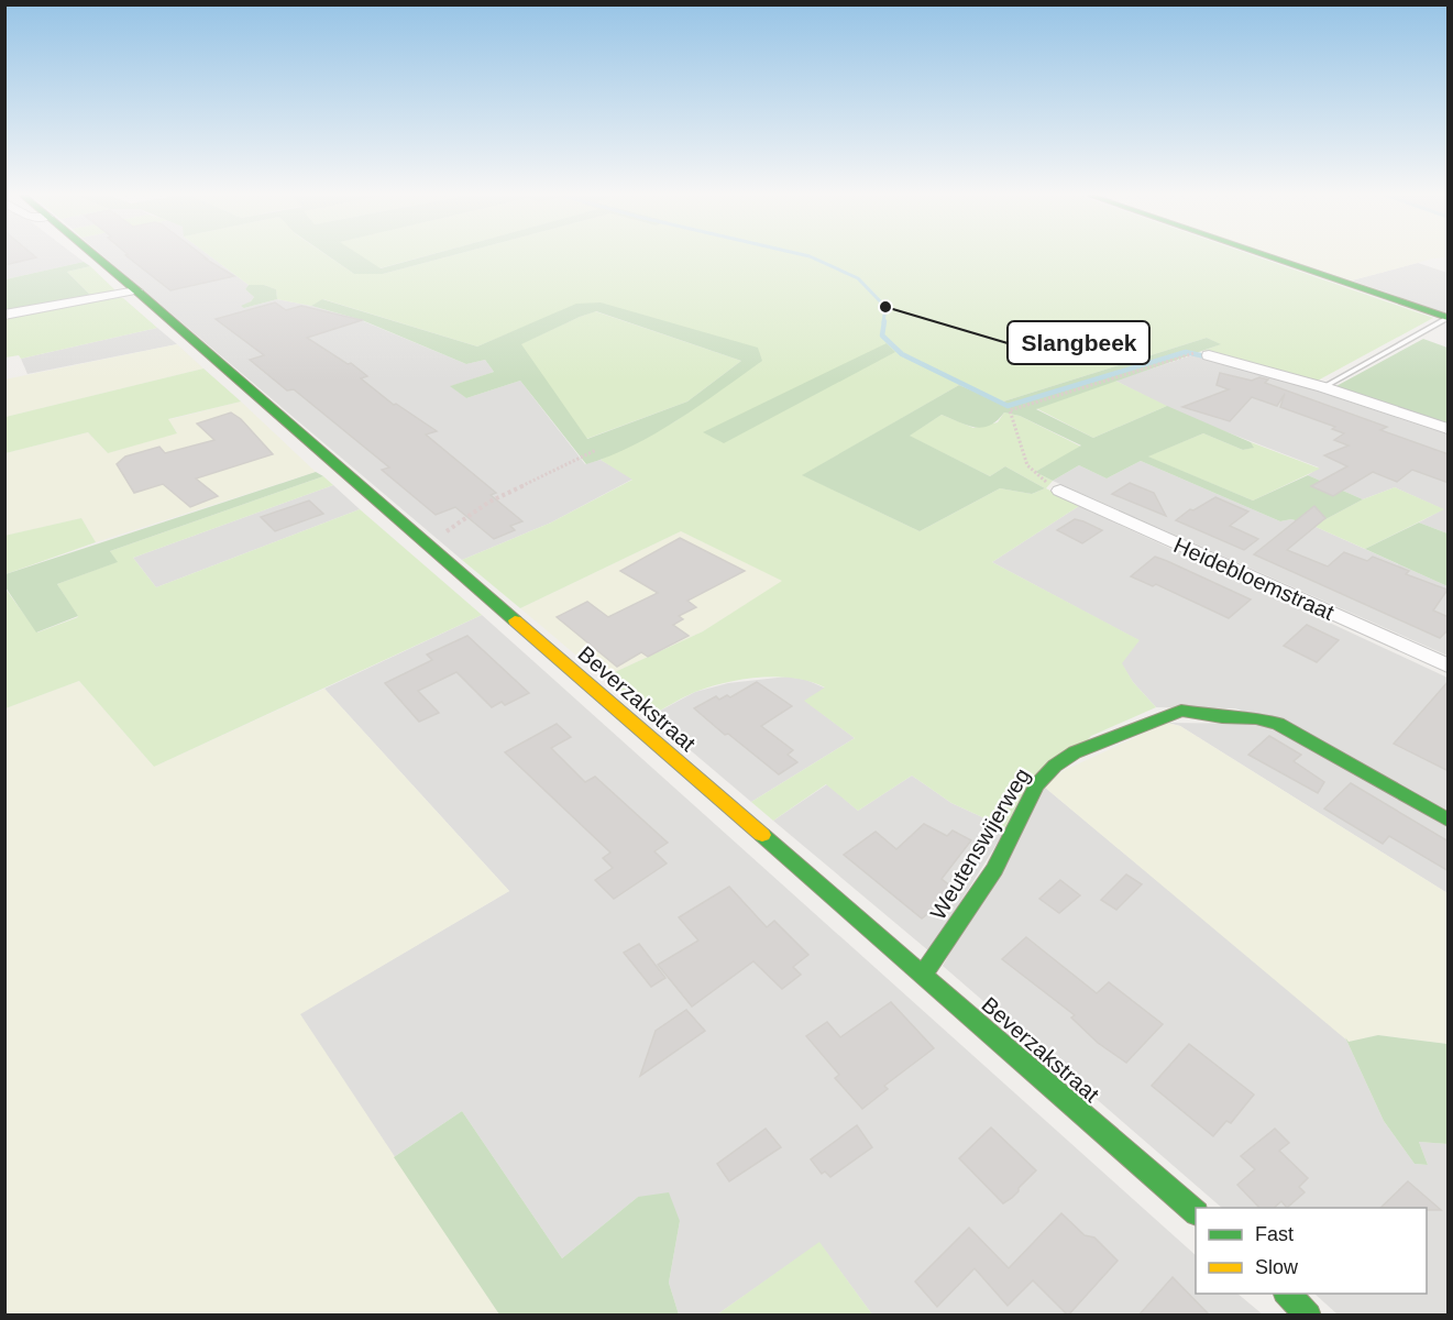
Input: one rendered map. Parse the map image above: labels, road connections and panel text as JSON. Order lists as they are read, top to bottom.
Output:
{
  "streets": {
    "street": ["Heidebloemstraat", "Beverzakstraat", "Weutenswijerweg"]
  },
  "crossings": [
    ["Beverzakstraat", "Weutenswijerweg"]
  ],
  "places": ["Slangbeek"],
  "legend": ["Fast", "Slow"]
}
